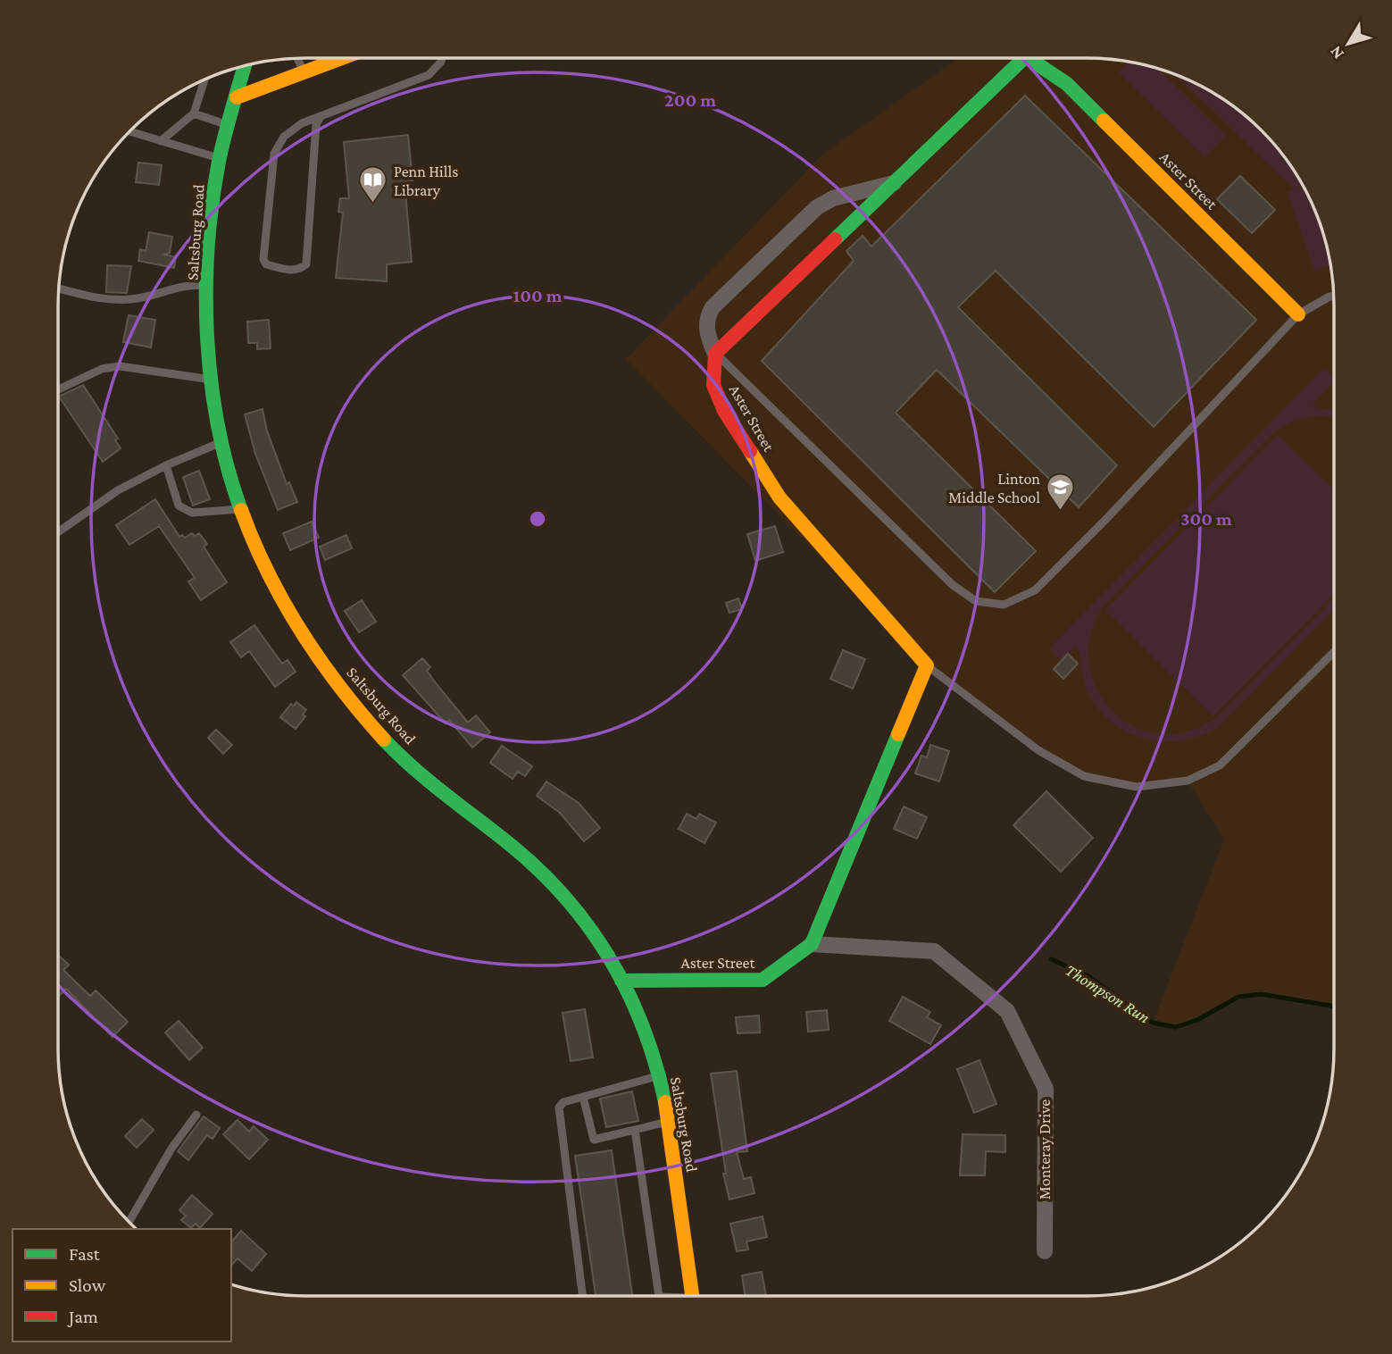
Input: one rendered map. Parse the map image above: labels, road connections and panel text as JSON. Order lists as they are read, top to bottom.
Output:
{
  "streets": {
    "street": ["Aster Street", "Saltsburg Road", "Monteray Drive"]
  },
  "crossings": [
    ["Aster Street", "Saltsburg Road"],
    ["Aster Street", "Monteray Drive"]
  ],
  "water": ["Thompson Run"],
  "places": {
    "library": ["Penn Hills Library"],
    "school or university": ["Linton Middle School"]
  },
  "legend": ["Fast", "Slow", "Jam"],
  "north": "bottom left",
  "rings": ["200 m", "100 m", "300 m"]
}
